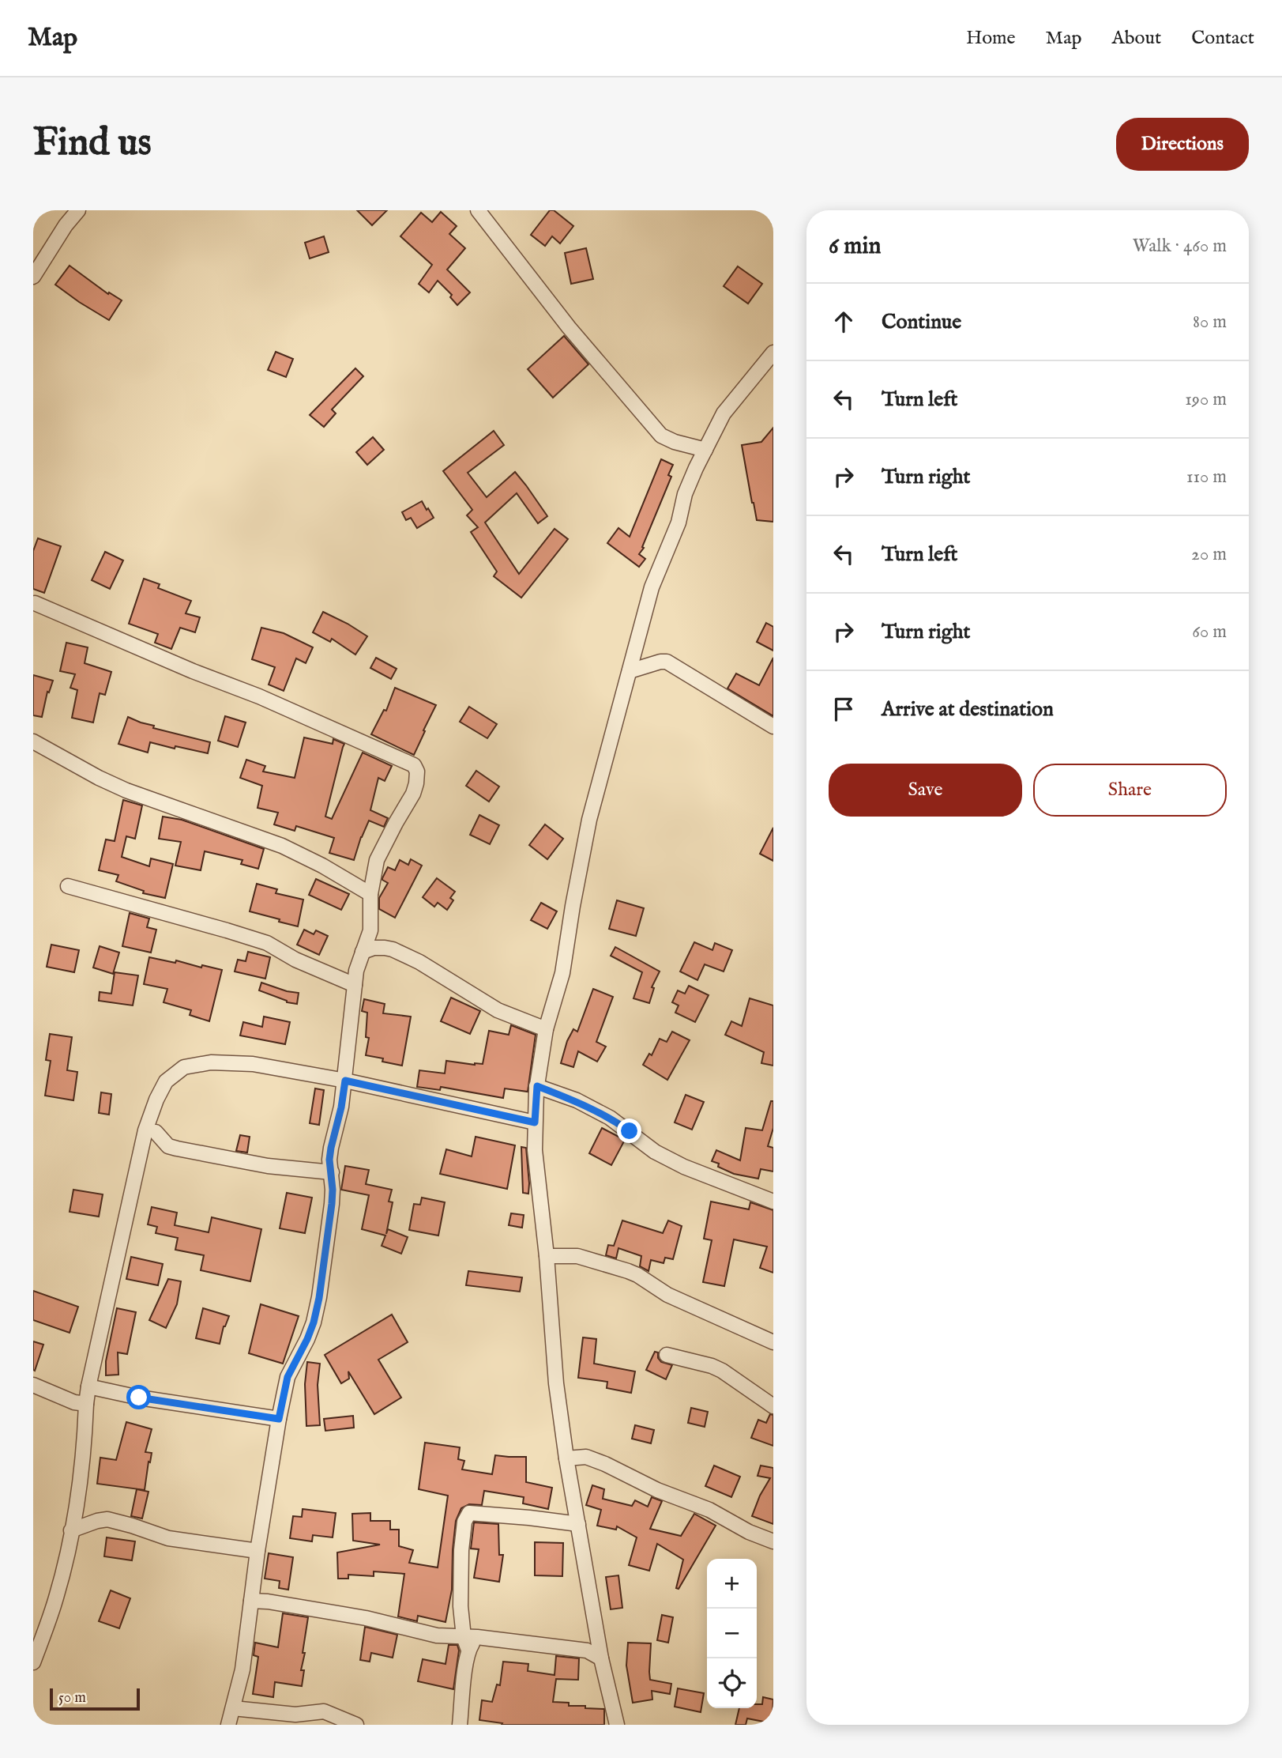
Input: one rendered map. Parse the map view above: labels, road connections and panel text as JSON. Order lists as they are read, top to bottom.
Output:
{
  "scale_bar": "50 m",
  "page": {
    "header": "Map",
    "nav": [
      "Home",
      "Map",
      "About",
      "Contact"
    ],
    "buttons": [
      "Directions",
      ["Save", "Share"]
    ],
    "title": "Find us",
    "heading": ["6 min", "Walk · 460 m"],
    "list": [
      ["Continue", "80 m"],
      ["Turn left", "190 m"],
      ["Turn right", "110 m"],
      ["Turn left", "20 m"],
      ["Turn right", "60 m"],
      "Arrive at destination"
    ],
    "map_buttons": ["+", "−"],
    "scale": "50 m"
  }
}
